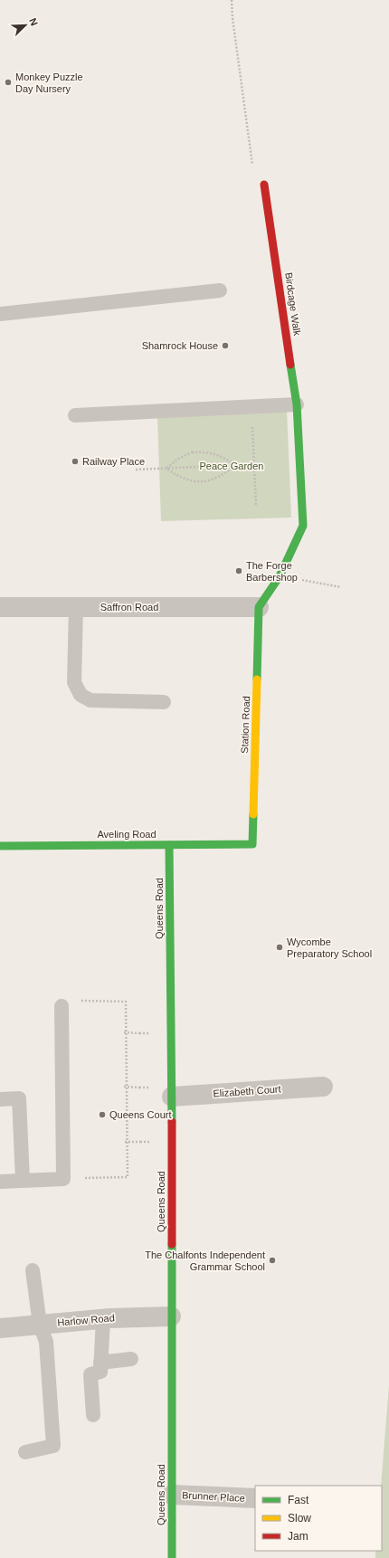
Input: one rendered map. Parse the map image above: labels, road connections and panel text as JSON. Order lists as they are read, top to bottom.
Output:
{
  "streets": {
    "street": [
      "Birdcage Walk",
      "Saffron Road",
      "Station Road",
      "Aveling Road",
      "Queens Road",
      "Elizabeth Court",
      "Harlow Road",
      "Brunner Place"
    ]
  },
  "crossings": [
    ["Birdcage Walk", "Saffron Road"],
    ["Birdcage Walk", "Station Road"],
    ["Saffron Road", "Station Road"],
    ["Station Road", "Aveling Road"],
    ["Aveling Road", "Queens Road"],
    ["Queens Road", "Elizabeth Court"],
    ["Queens Road", "Harlow Road"],
    ["Queens Road", "Brunner Place"]
  ],
  "parks": ["Peace Garden"],
  "places": [
    "Monkey Puzzle Day Nursery",
    "Shamrock House",
    "Railway Place",
    "The Forge Barbershop",
    "Wycombe Preparatory School",
    "Queens Court",
    "The Chalfonts Independent Grammar School"
  ],
  "legend": ["Fast", "Slow", "Jam"],
  "north": "top right"
}
